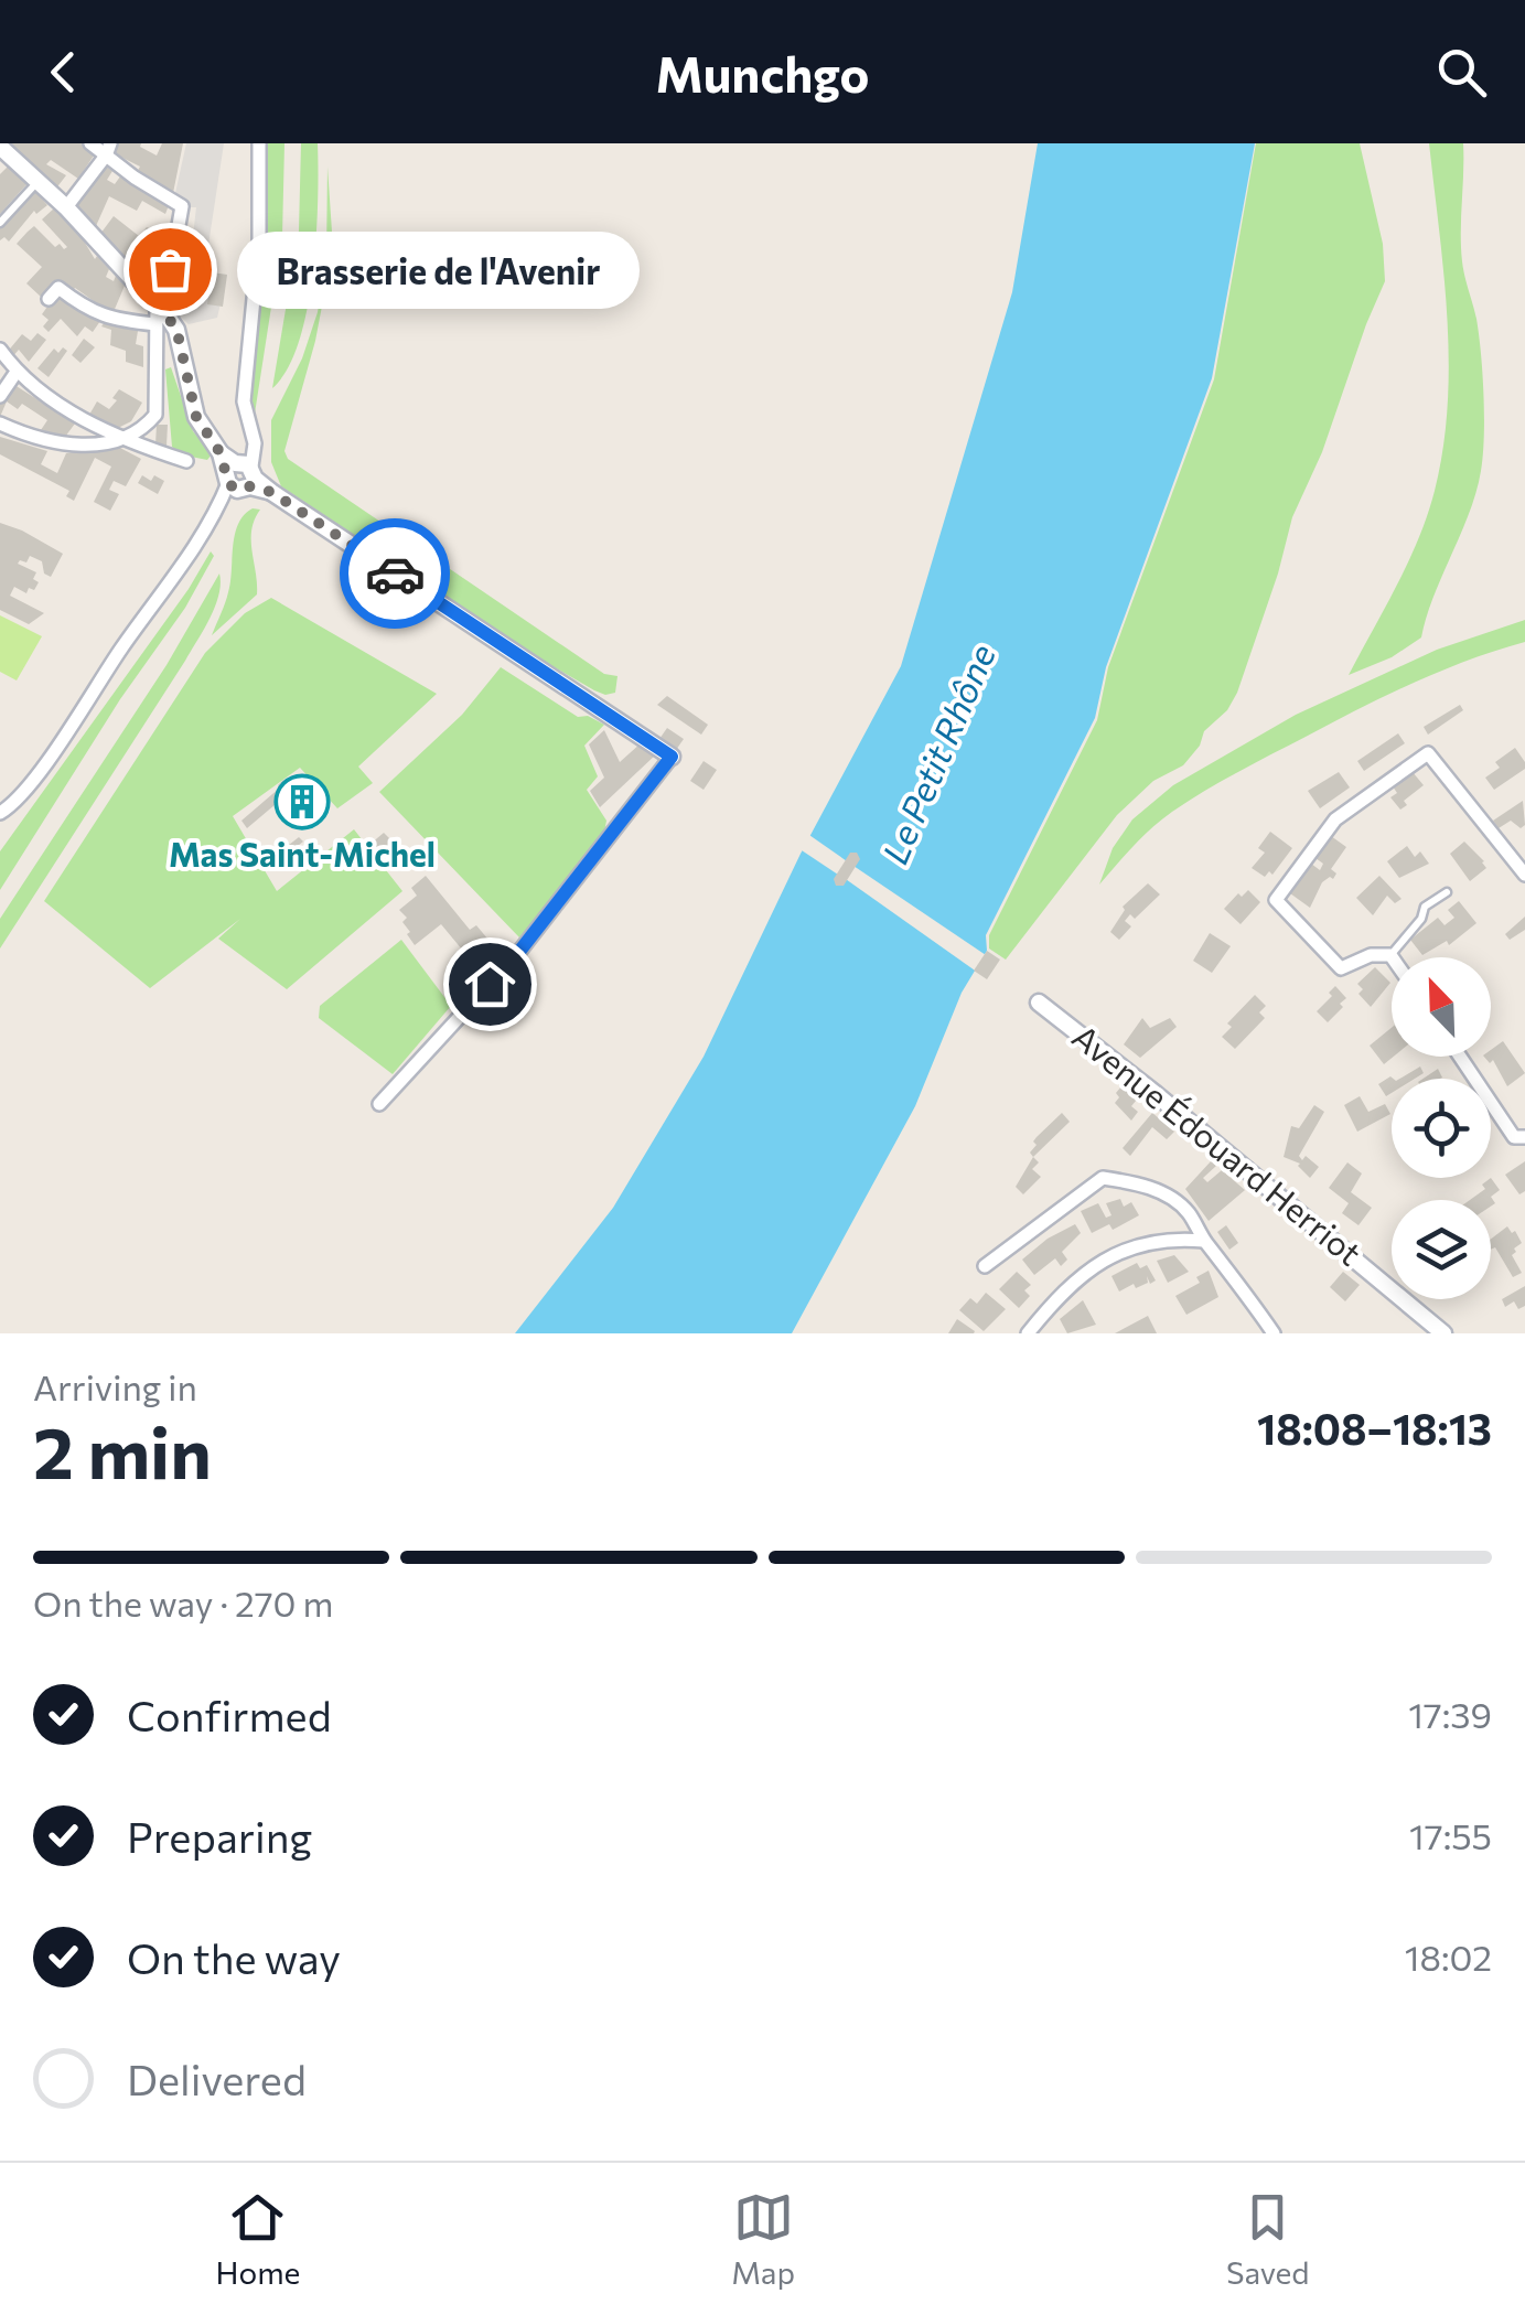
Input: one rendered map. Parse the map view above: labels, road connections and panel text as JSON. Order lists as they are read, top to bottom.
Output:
{
  "streets": {
    "street": ["Avenue Édouard Herriot"]
  },
  "water": ["Le Petit Rhône"],
  "places": {
    "other": ["Brasserie de l'Avenir"],
    "building": ["Mas Saint-Michel"]
  },
  "north": "top left",
  "page": {
    "header": "Munchgo",
    "bubble": "Brasserie de l'Avenir",
    "heading": ["2 min", "Arriving in", "18:08–18:13"],
    "bar": "On the way · 270 m",
    "list": [
      ["Confirmed", "17:39"],
      ["Preparing", "17:55"],
      ["On the way", "18:02"],
      "Delivered"
    ],
    "tabs": ["Home", "Map", "Saved"]
  }
}
